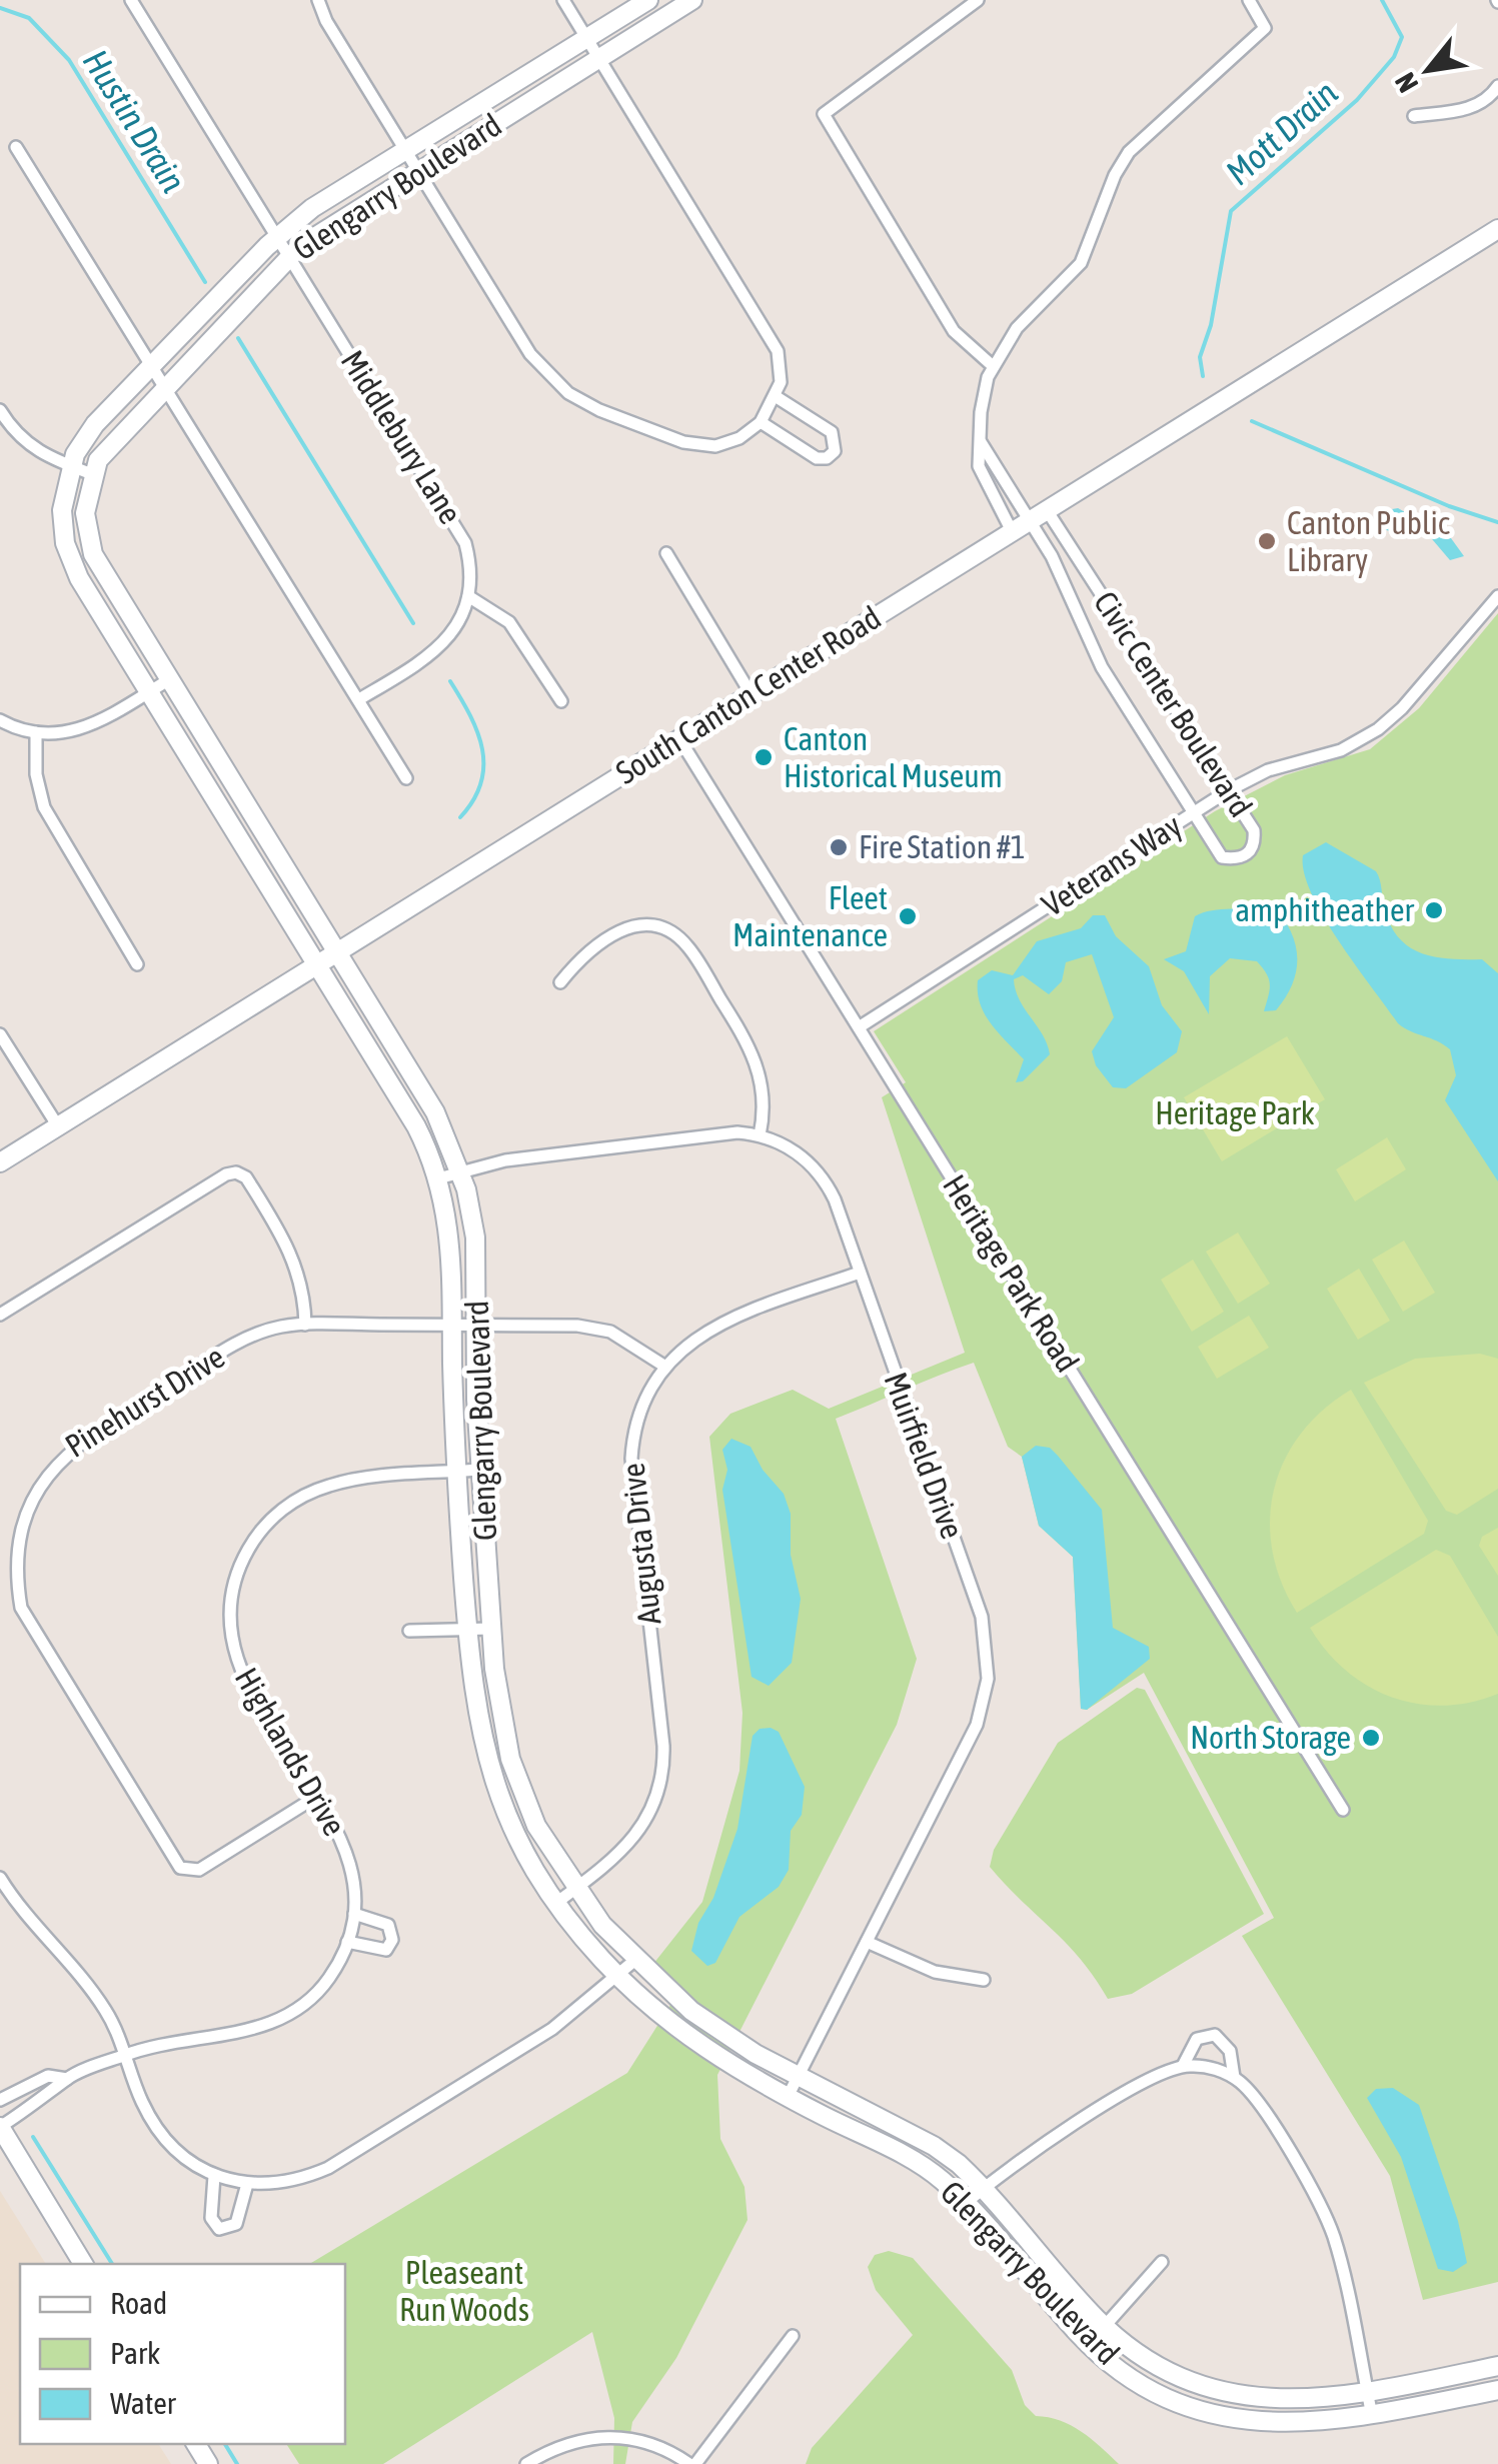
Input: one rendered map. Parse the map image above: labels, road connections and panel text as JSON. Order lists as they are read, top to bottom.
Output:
{
  "streets": {
    "street": [
      "Glengarry Boulevard",
      "Middlebury Lane",
      "South Canton Center Road",
      "Civic Center Boulevard",
      "Veterans Way",
      "Heritage Park Road",
      "Pinehurst Drive",
      "Muirfield Drive",
      "Augusta Drive",
      "Highlands Drive"
    ]
  },
  "crossings": [
    ["Glengarry Boulevard", "Middlebury Lane"],
    ["Glengarry Boulevard", "South Canton Center Road"],
    ["Glengarry Boulevard", "Pinehurst Drive"],
    ["Glengarry Boulevard", "Muirfield Drive"],
    ["Glengarry Boulevard", "Augusta Drive"],
    ["Glengarry Boulevard", "Highlands Drive"],
    ["South Canton Center Road", "Civic Center Boulevard"],
    ["South Canton Center Road", "Heritage Park Road"],
    ["Civic Center Boulevard", "Veterans Way"],
    ["Veterans Way", "Heritage Park Road"],
    ["Pinehurst Drive", "Augusta Drive"],
    ["Pinehurst Drive", "Highlands Drive"],
    ["Muirfield Drive", "Augusta Drive"]
  ],
  "water": ["Hustin Drain", "Mott Drain"],
  "parks": ["Heritage Park", "Pleaseant Run Woods"],
  "places": [
    "Canton Public Library",
    "Canton Historical Museum",
    "Fire Station #1",
    "amphitheather",
    "Fleet Maintenance",
    "North Storage"
  ],
  "legend": ["Road", "Park", "Water"],
  "north": "bottom left"
}
